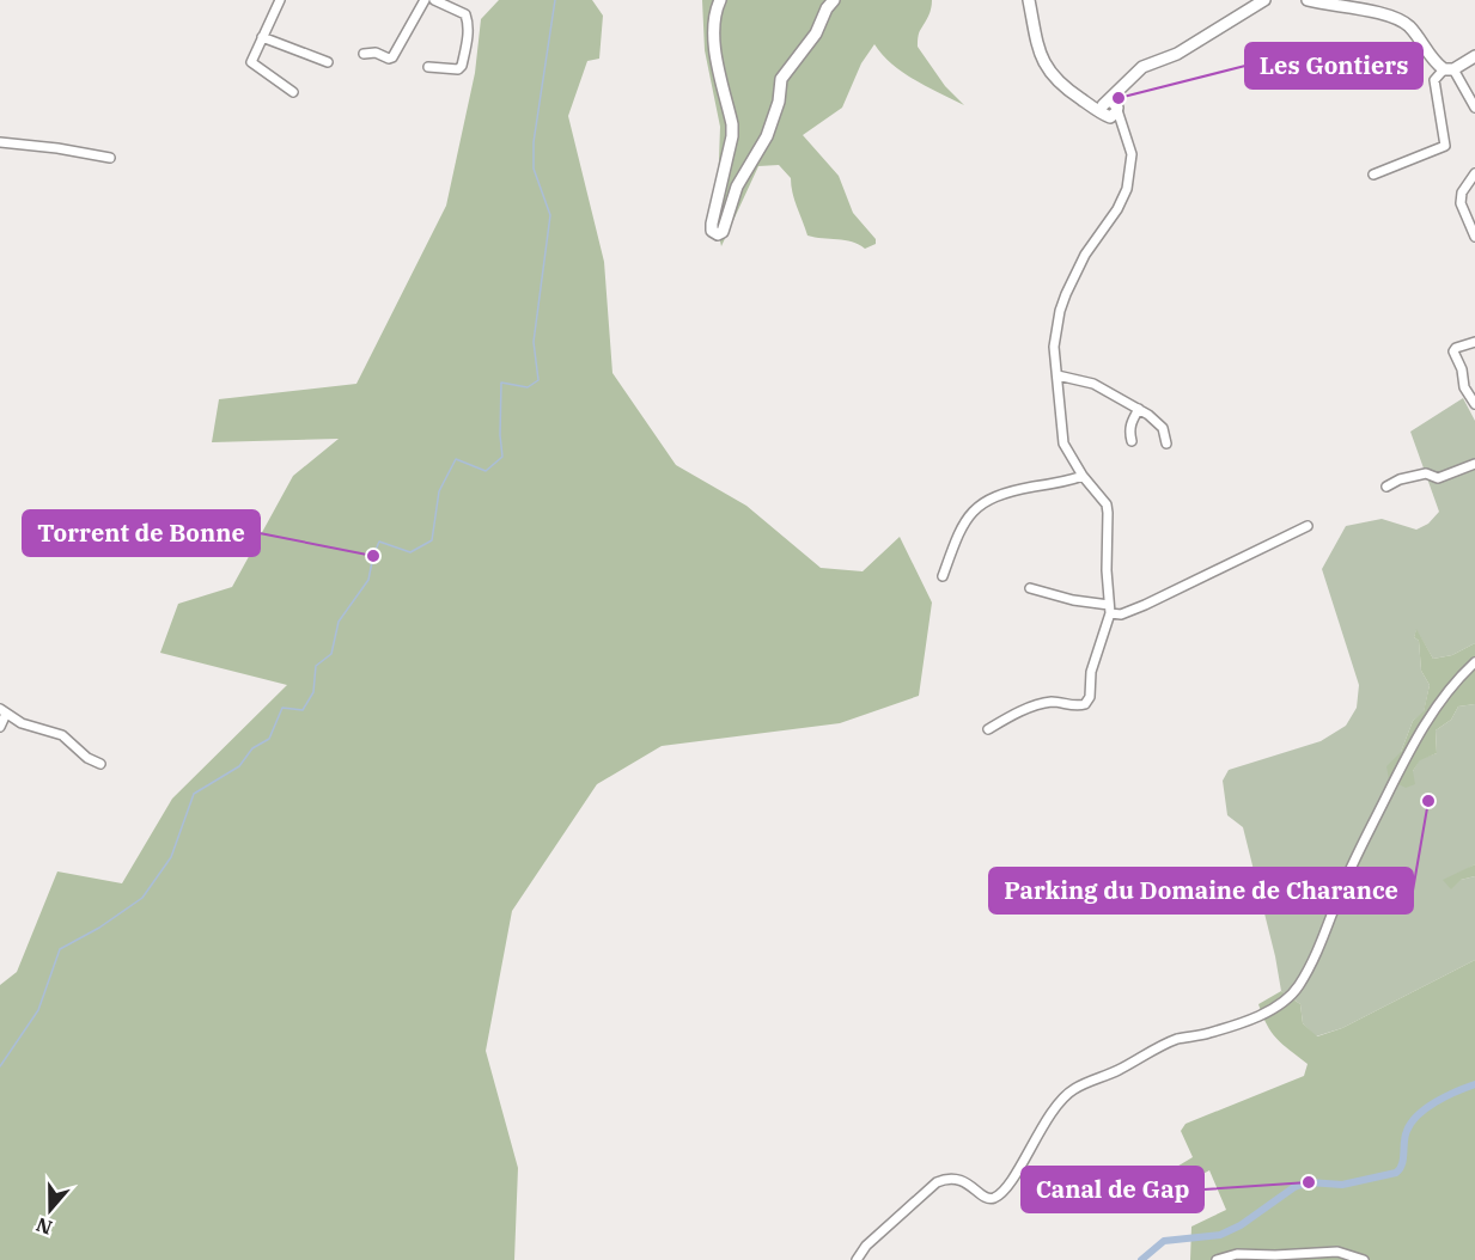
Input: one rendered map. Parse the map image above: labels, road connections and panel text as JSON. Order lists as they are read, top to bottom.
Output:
{
  "places": [
    "Les Gontiers",
    "Torrent de Bonne",
    "Parking du Domaine de Charance",
    "Canal de Gap"
  ],
  "north": "bottom"
}
